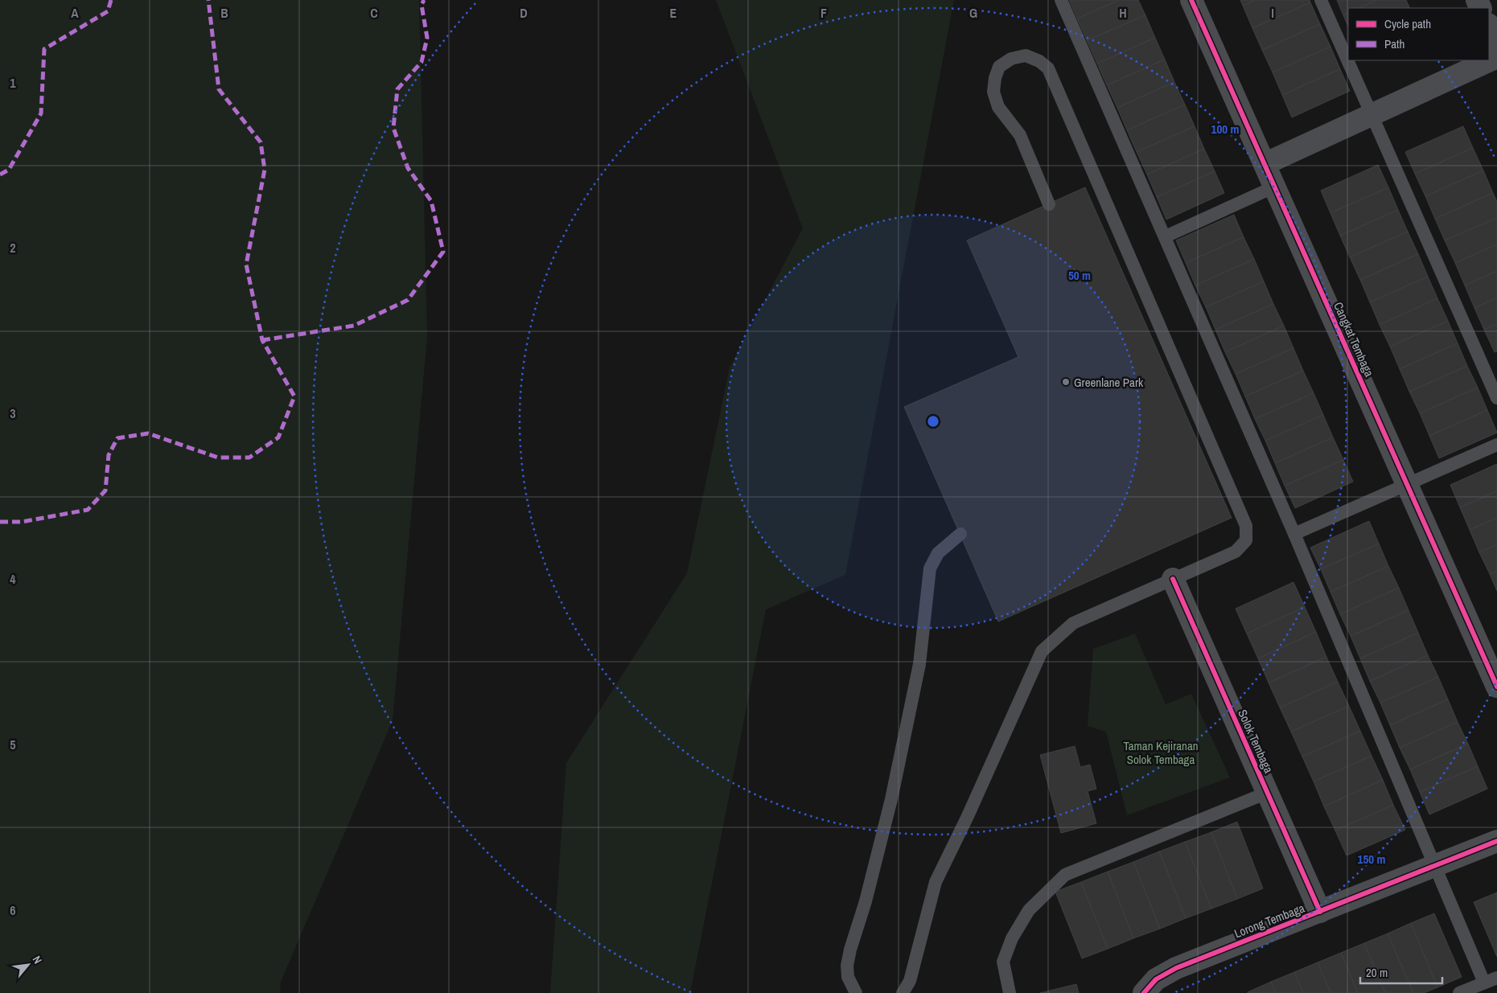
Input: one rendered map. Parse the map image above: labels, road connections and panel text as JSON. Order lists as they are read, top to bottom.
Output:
{
  "streets": {
    "street": ["Cangkat Tembaga", "Solok Tembaga", "Lorong Tembaga"]
  },
  "crossings": [
    ["Solok Tembaga", "Lorong Tembaga"]
  ],
  "parks": ["Taman Kejiranan Solok Tembaga"],
  "places": ["Greenlane Park"],
  "legend": ["Cycle path", "Path"],
  "scale_bar": "20 m",
  "north": "top right",
  "grid": {
    "columns": [
      "A",
      "B",
      "C",
      "D",
      "E",
      "F",
      "G",
      "H",
      "I"
    ],
    "rows": [
      "1",
      "2",
      "3",
      "4",
      "5",
      "6"
    ]
  },
  "rings": ["100 m", "50 m", "150 m"]
}
